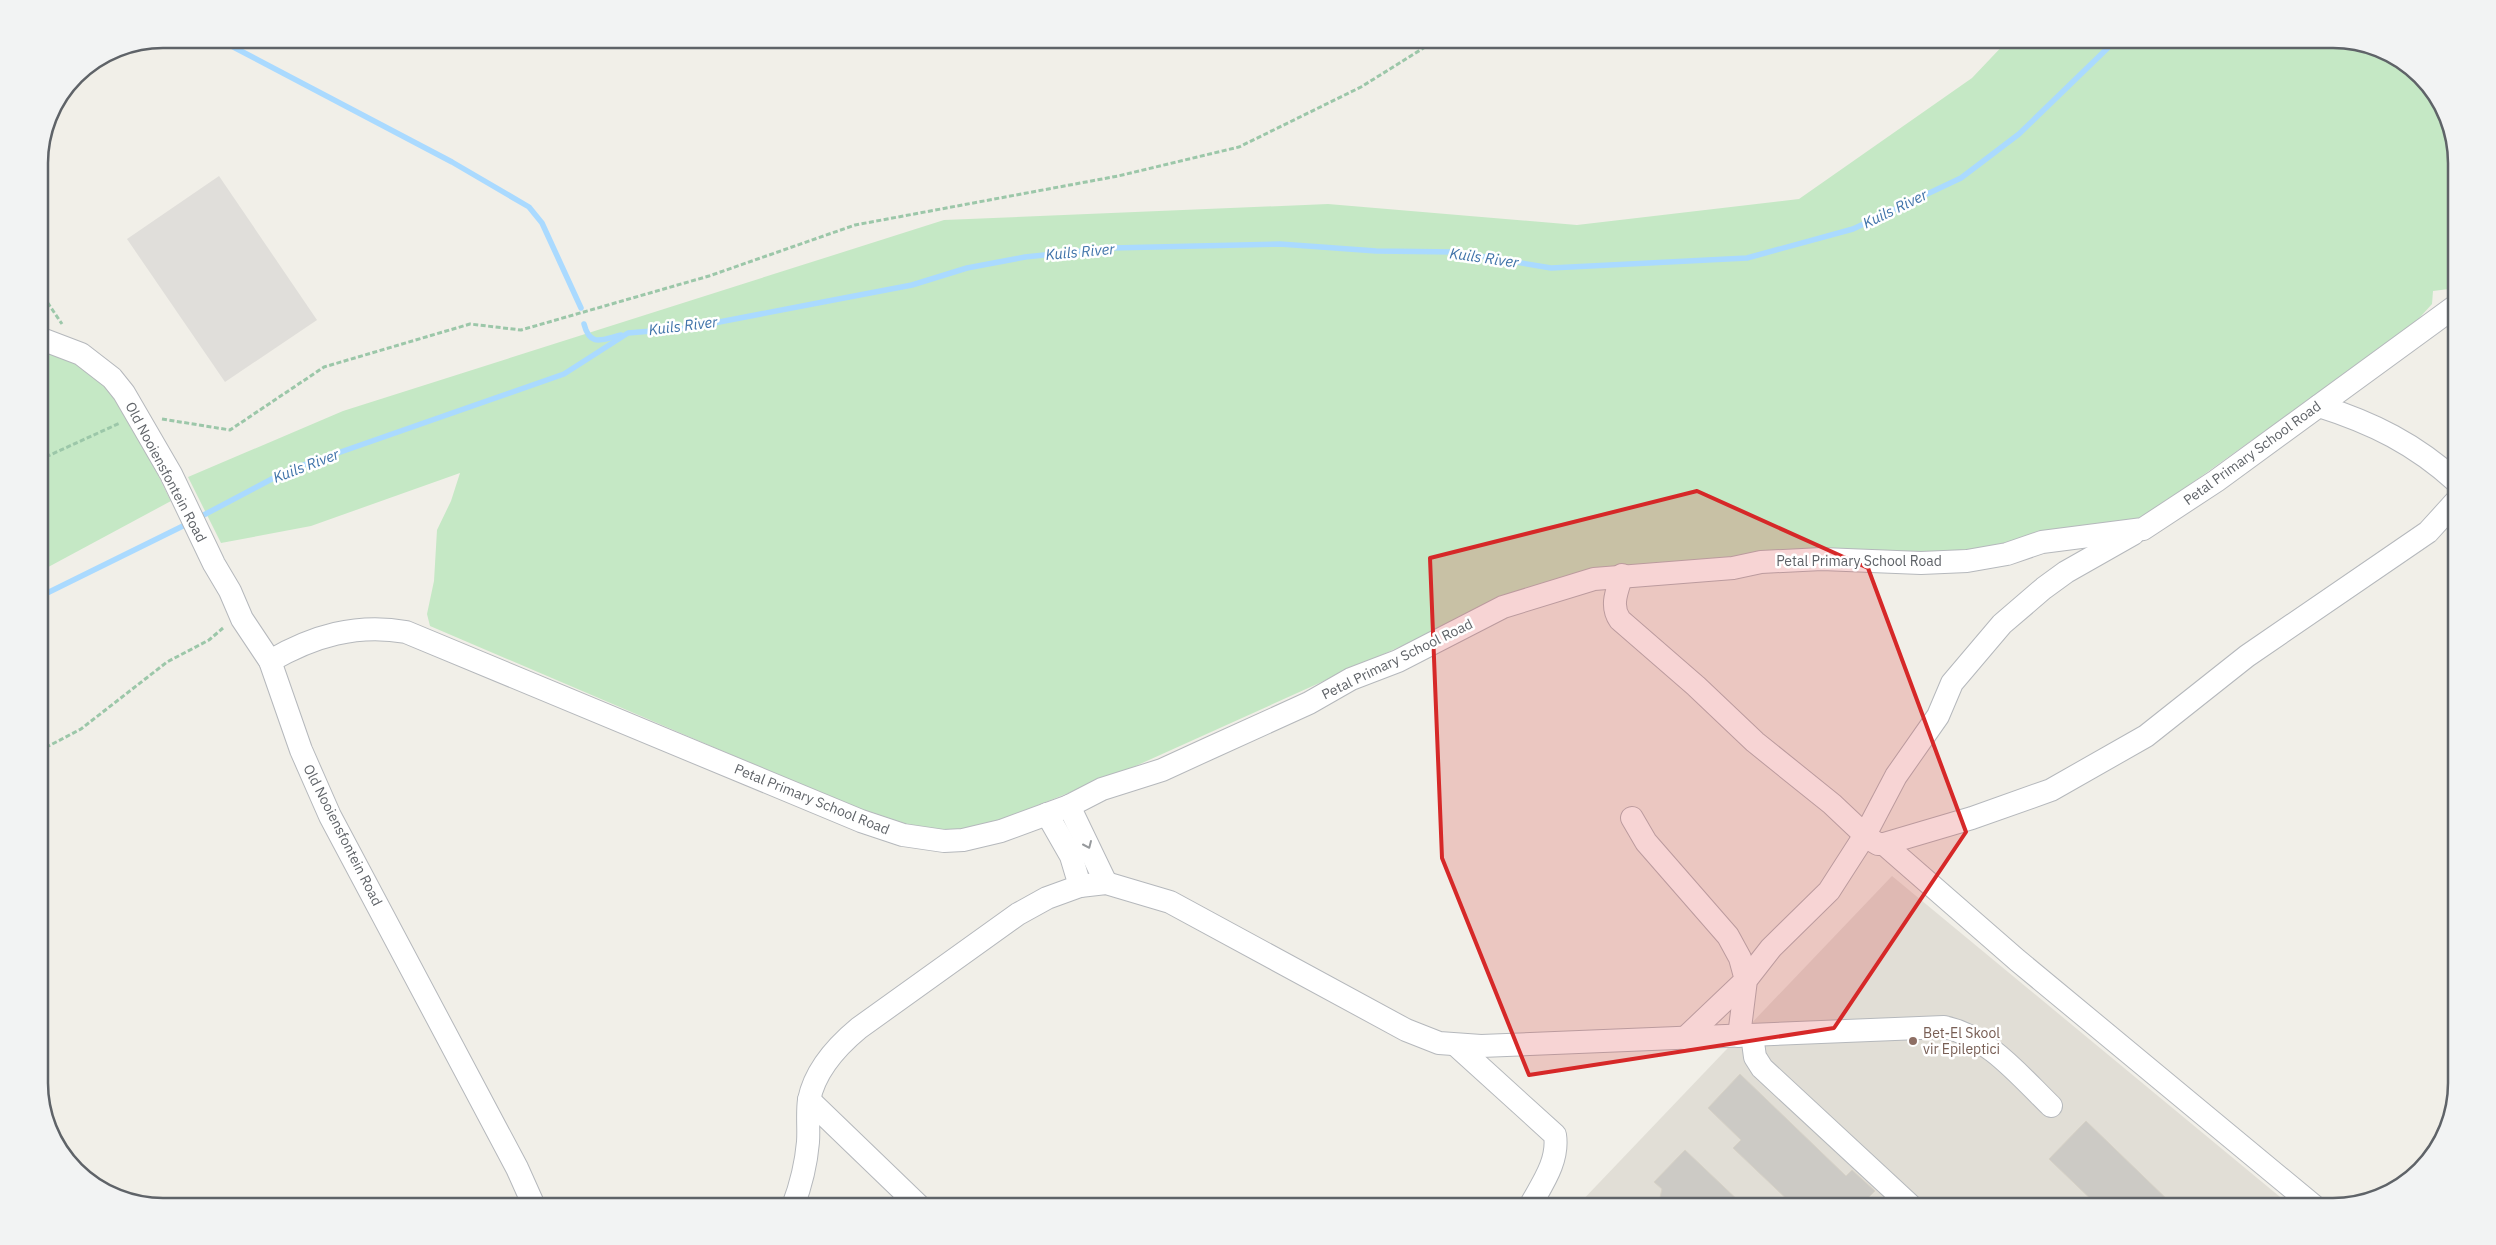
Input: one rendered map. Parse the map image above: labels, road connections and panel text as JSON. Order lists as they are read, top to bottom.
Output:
{
  "streets": {
    "street": ["Petal Primary School Road", "Old Nooiensfontein Road"]
  },
  "crossings": [
    ["Petal Primary School Road", "Old Nooiensfontein Road"]
  ],
  "water": ["Kuils River"],
  "places": ["Bet-El Skool vir Epileptici"]
}
